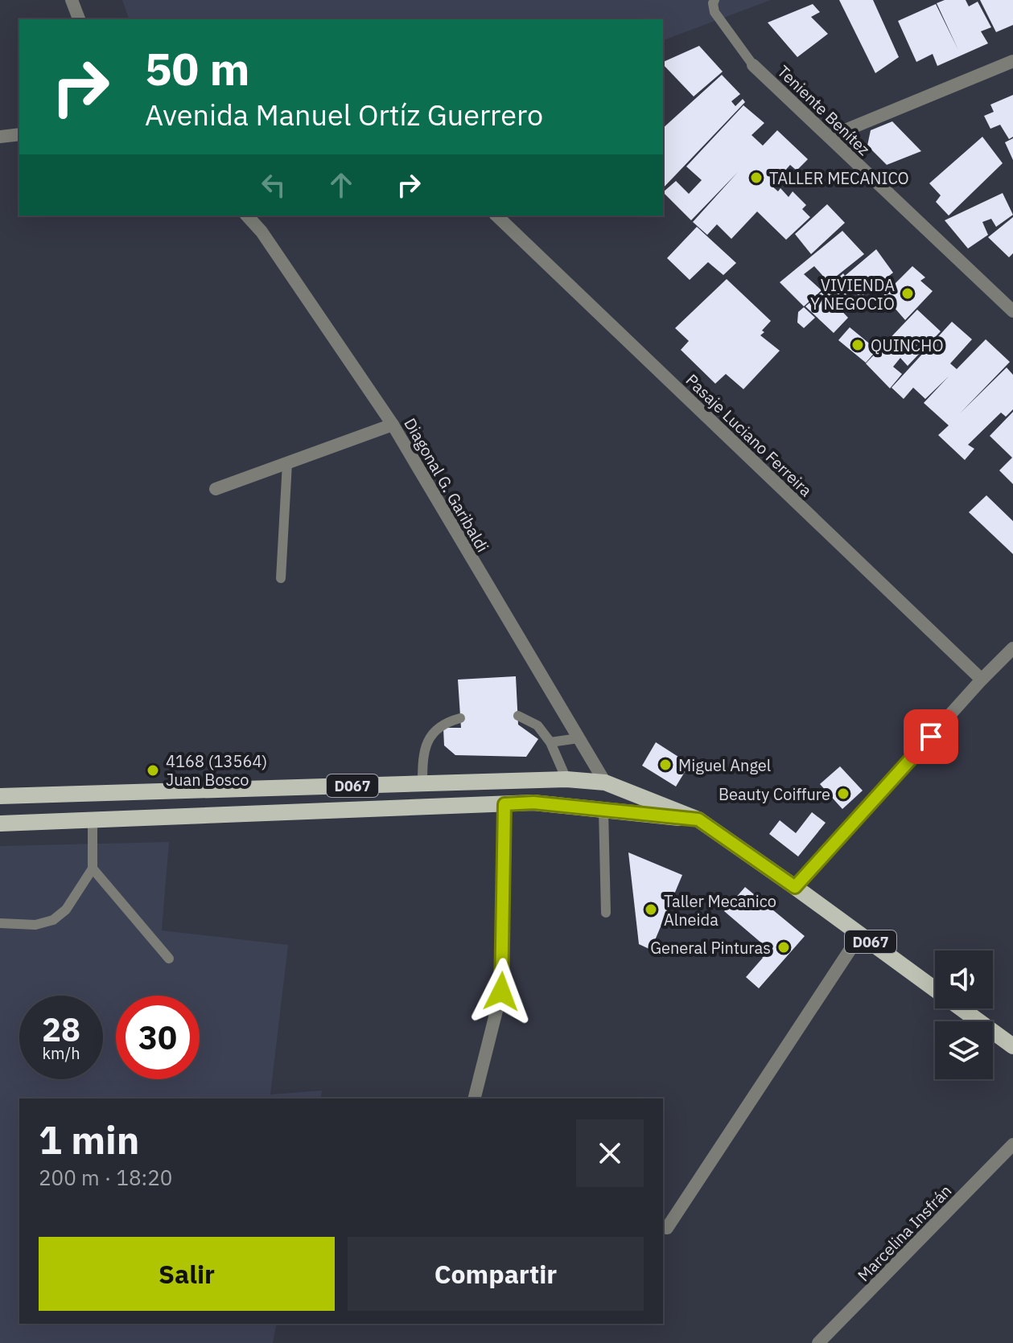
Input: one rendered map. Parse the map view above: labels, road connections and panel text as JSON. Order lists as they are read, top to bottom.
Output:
{
  "streets": {
    "main road": ["D067"],
    "street": [
      "Teniente Benítez",
      "Pasaje Luciano Ferreira",
      "Diagonal G. Garibaldi",
      "Marcelina Insfrán"
    ]
  },
  "crossings": [
    ["Diagonal G. Garibaldi", "D067"]
  ],
  "places": [
    "TALLER MECANICO",
    "VIVIENDA Y NEGOCIO",
    "QUINCHO",
    "Miguel Angel",
    "4168 (13564) Juan Bosco",
    "Beauty Coiffure",
    "Taller Mecanico Alneida",
    "General Pinturas"
  ],
  "page": {
    "turn": ["50 m", "Avenida Manuel Ortíz Guerrero"],
    "speed": "28 km/h",
    "limit": "30",
    "heading": ["1 min", "200 m · 18:20"],
    "buttons": ["Salir", "Compartir"]
  }
}
